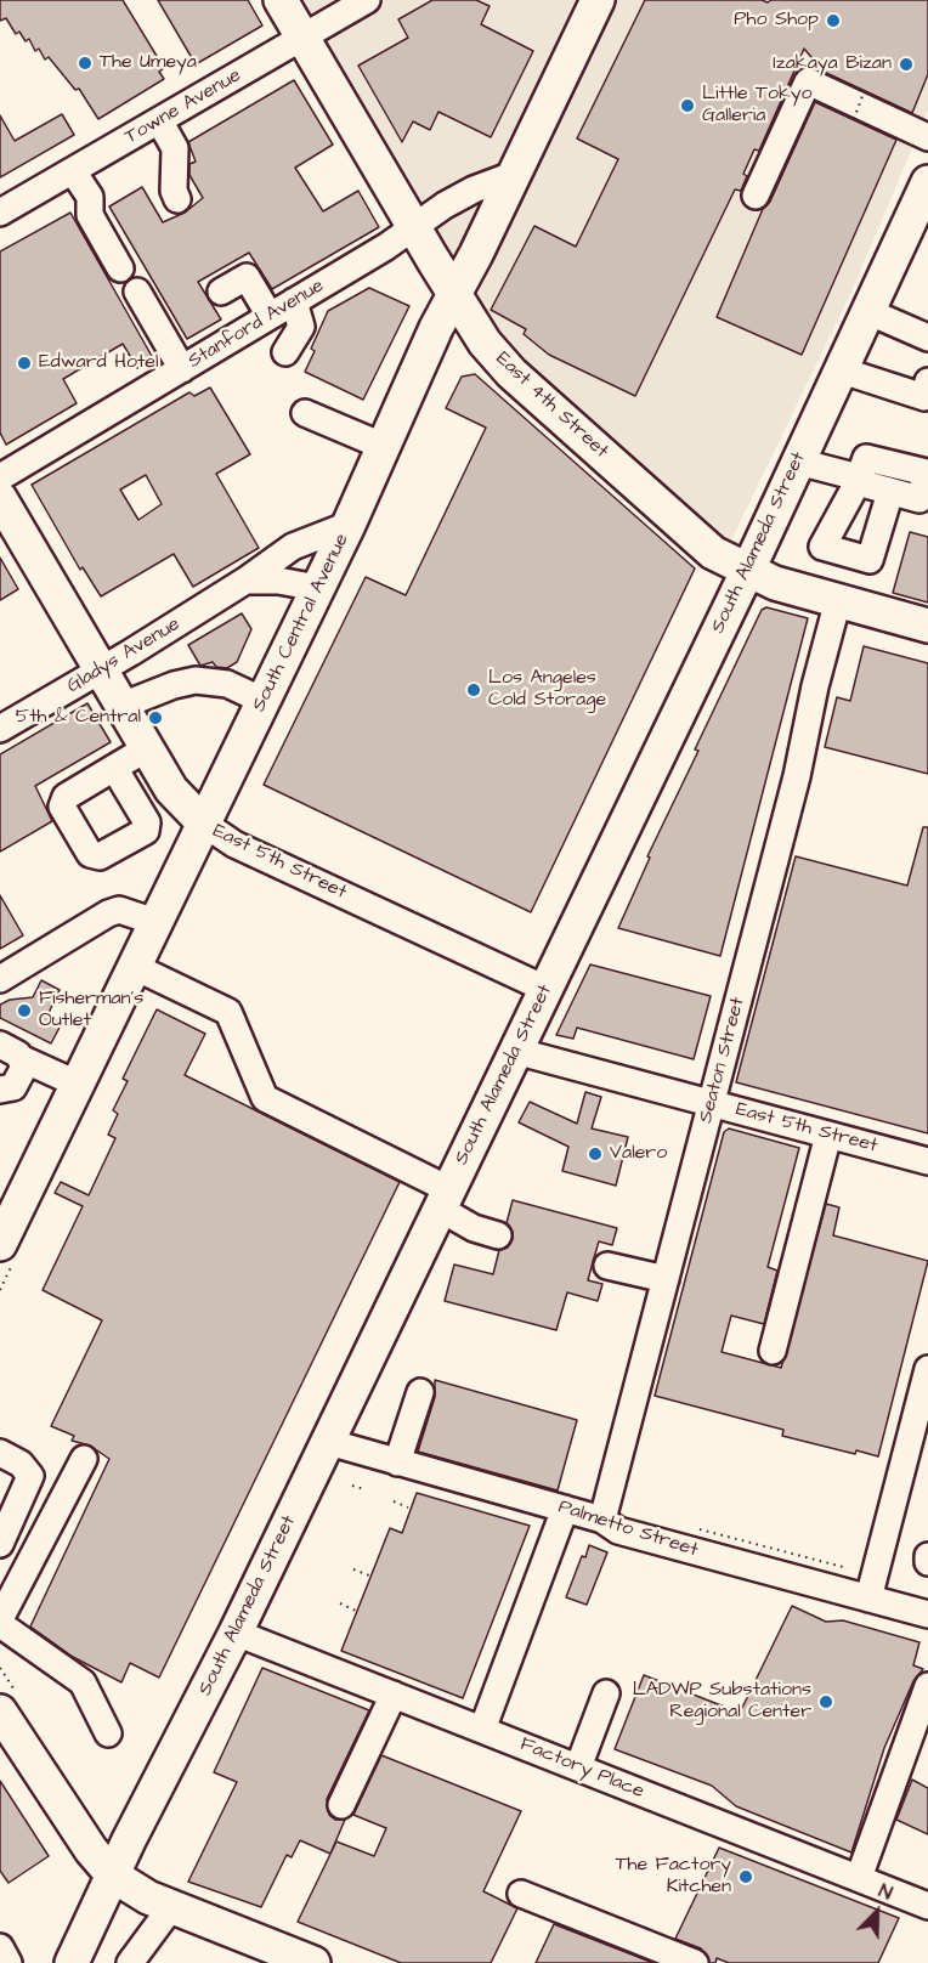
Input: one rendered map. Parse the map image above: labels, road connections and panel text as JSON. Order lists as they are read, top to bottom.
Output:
{
  "streets": {
    "main road": [
      "East 4th Street",
      "South Alameda Street",
      "South Central Avenue",
      "East 5th Street"
    ],
    "street": [
      "Towne Avenue",
      "Stanford Avenue",
      "Gladys Avenue",
      "Seaton Street",
      "Palmetto Street",
      "Factory Place"
    ]
  },
  "crossings": [
    ["Towne Avenue", "East 4th Street"],
    ["Stanford Avenue", "East 4th Street"],
    ["Stanford Avenue", "South Central Avenue"],
    ["East 4th Street", "South Alameda Street"],
    ["East 4th Street", "South Central Avenue"],
    ["East 4th Street", "Seaton Street"],
    ["South Alameda Street", "East 5th Street"],
    ["South Alameda Street", "Palmetto Street"],
    ["South Alameda Street", "Factory Place"],
    ["South Central Avenue", "Gladys Avenue"],
    ["South Central Avenue", "East 5th Street"],
    ["Gladys Avenue", "East 5th Street"],
    ["East 5th Street", "Seaton Street"],
    ["Seaton Street", "Palmetto Street"]
  ],
  "places": [
    "Pho Shop",
    "The Umeya",
    "Izakaya Bizan",
    "Little Tokyo Galleria",
    "Edward Hotel",
    "Los Angeles Cold Storage",
    "5th & Central",
    "Fisherman's Outlet",
    "Valero",
    "LADWP Substations Regional Center",
    "The Factory Kitchen"
  ],
  "north": "top right"
}
